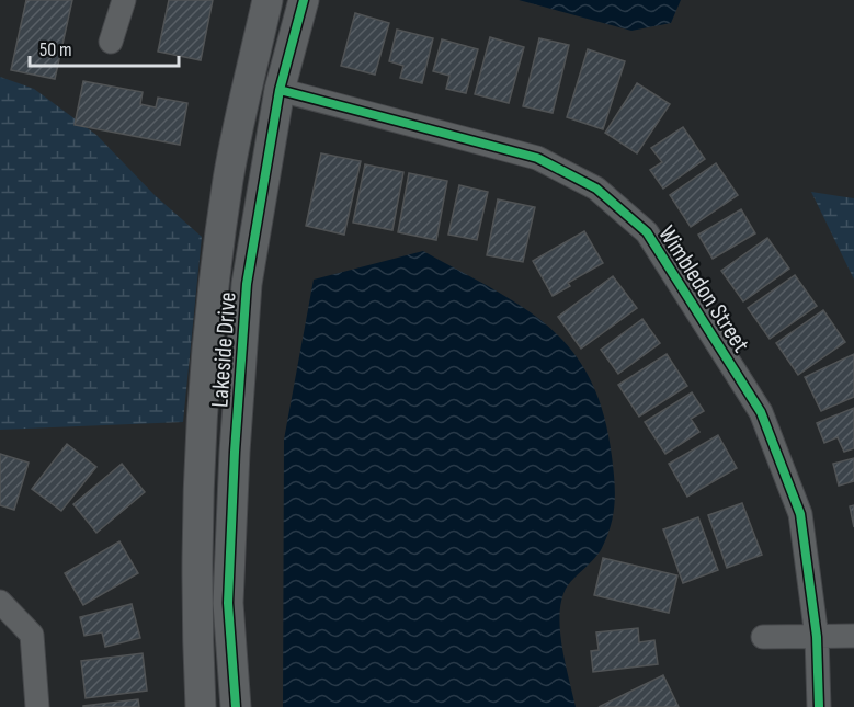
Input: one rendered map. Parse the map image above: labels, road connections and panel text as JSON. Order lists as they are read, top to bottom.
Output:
{
  "streets": {
    "street": ["Wimbledon Street", "Lakeside Drive"]
  },
  "crossings": [
    ["Wimbledon Street", "Lakeside Drive"]
  ],
  "scale_bar": "50 m"
}
